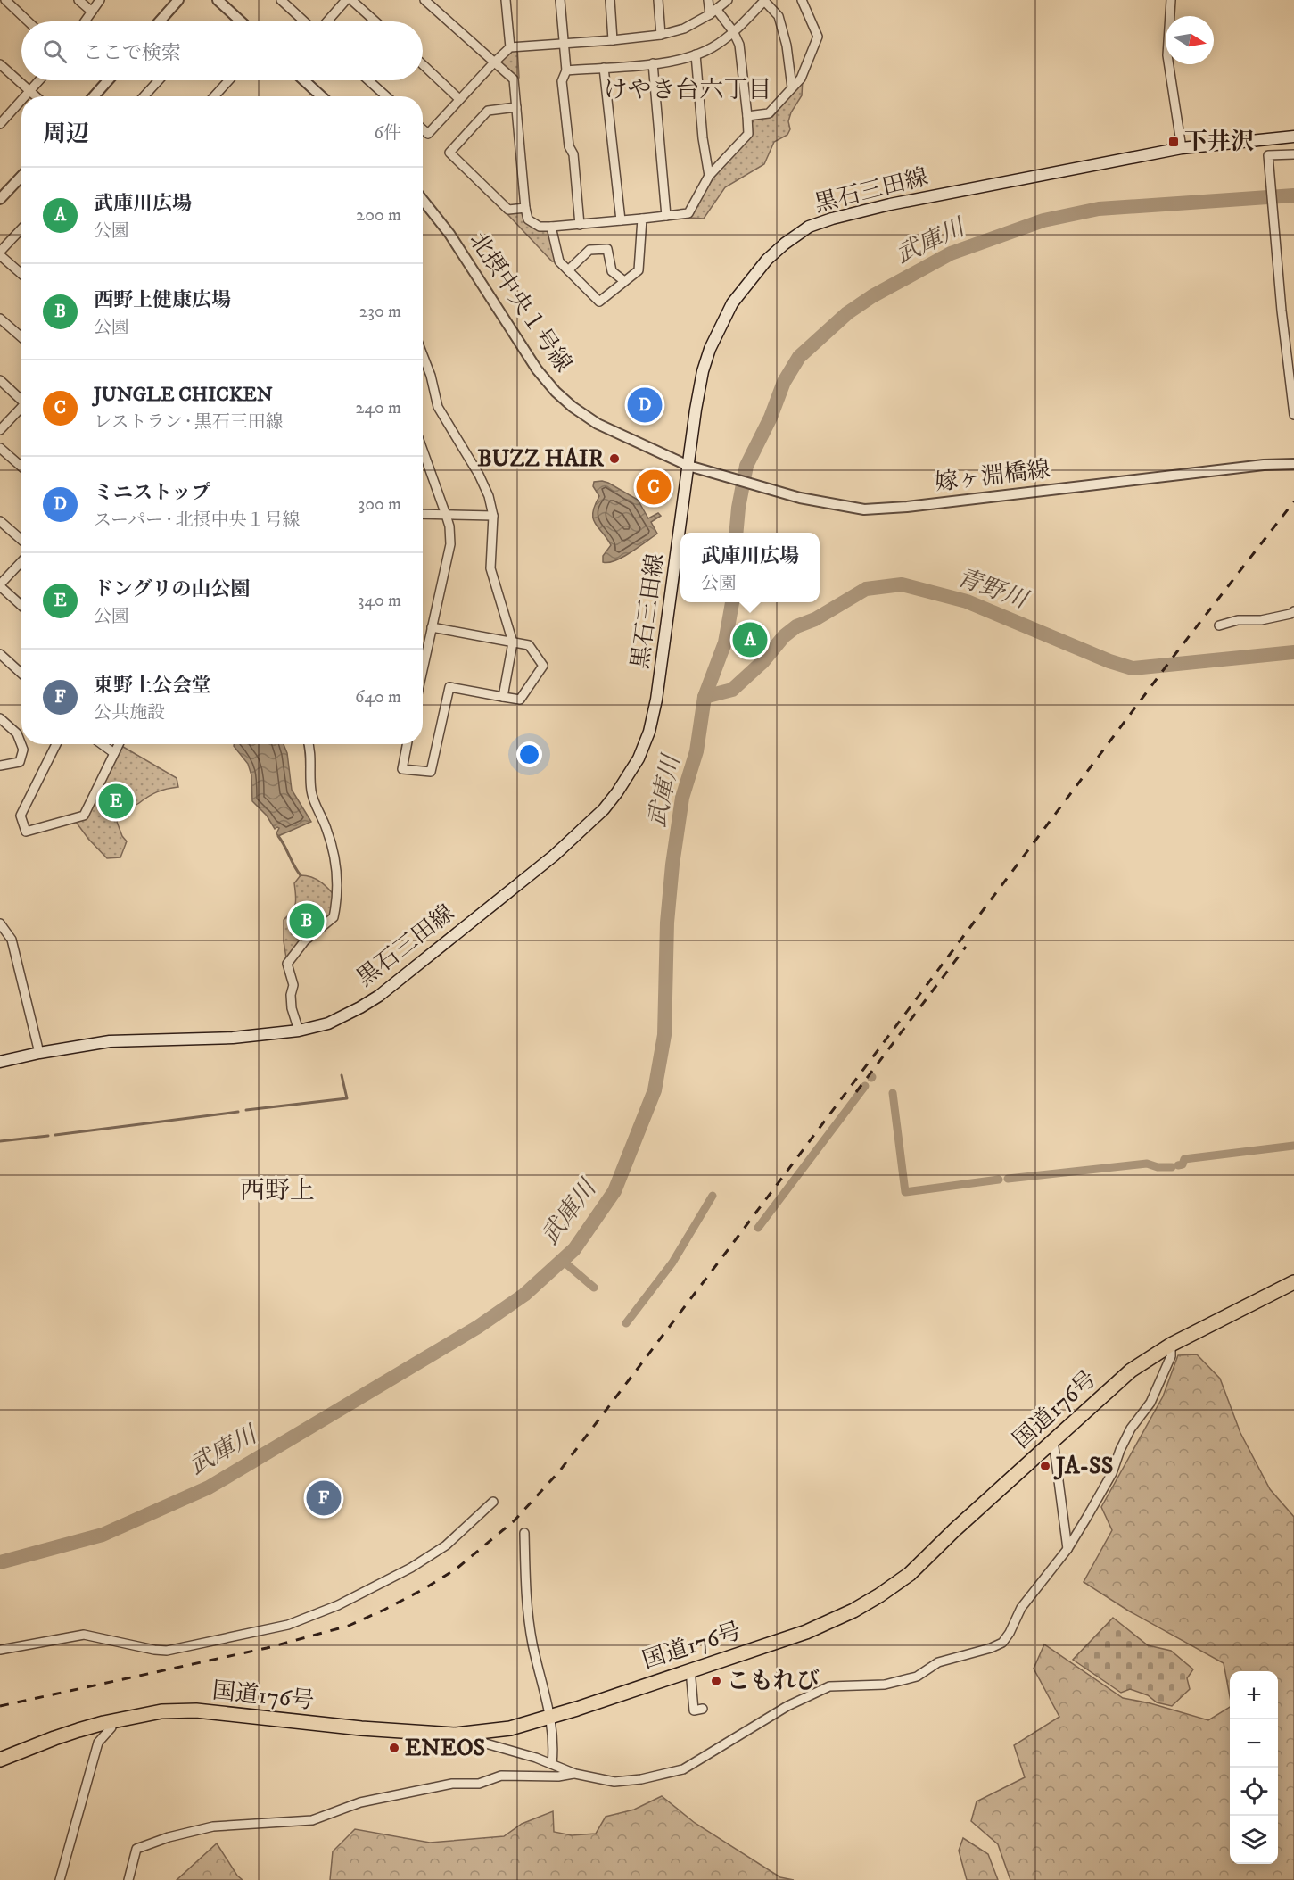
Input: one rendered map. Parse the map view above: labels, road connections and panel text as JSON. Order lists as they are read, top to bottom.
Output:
{
  "streets": {
    "highway": ["国道176号"],
    "main road": ["黒石三田線"],
    "street": ["北摂中央１号線", "嫁ヶ淵橋線"]
  },
  "crossings": [
    ["黒石三田線", "北摂中央１号線"],
    ["北摂中央１号線", "嫁ヶ淵橋線"]
  ],
  "districts": ["けやき台六丁目", "西野上"],
  "water": ["武庫川", "青野川"],
  "places": {
    "transit": ["下井沢"],
    "other": [
      "BUZZ HAIR",
      "JA-SS",
      "こもれび",
      "ENEOS"
    ]
  },
  "north": "right",
  "page": {
    "search": "ここで検索",
    "heading": ["周辺", "6件"],
    "list": [
      {
        "mark": "A",
        "name": "武庫川広場",
        "note": "公園",
        "value": "200 m"
      },
      {
        "mark": "B",
        "name": "西野上健康広場",
        "note": "公園",
        "value": "230 m"
      },
      {
        "mark": "C",
        "name": "JUNGLE CHICKEN",
        "note": "レストラン · 黒石三田線",
        "value": "240 m"
      },
      {
        "mark": "D",
        "name": "ミニストップ",
        "note": "スーパー · 北摂中央１号線",
        "value": "300 m"
      },
      {
        "mark": "E",
        "name": "ドングリの山公園",
        "note": "公園",
        "value": "340 m"
      },
      {
        "mark": "F",
        "name": "東野上公会堂",
        "note": "公共施設",
        "value": "640 m"
      }
    ],
    "pins": [
      "D",
      "C",
      "A",
      "E",
      "B",
      "F"
    ],
    "popup": ["武庫川広場", "公園"],
    "map_buttons": ["+", "−"]
  }
}
